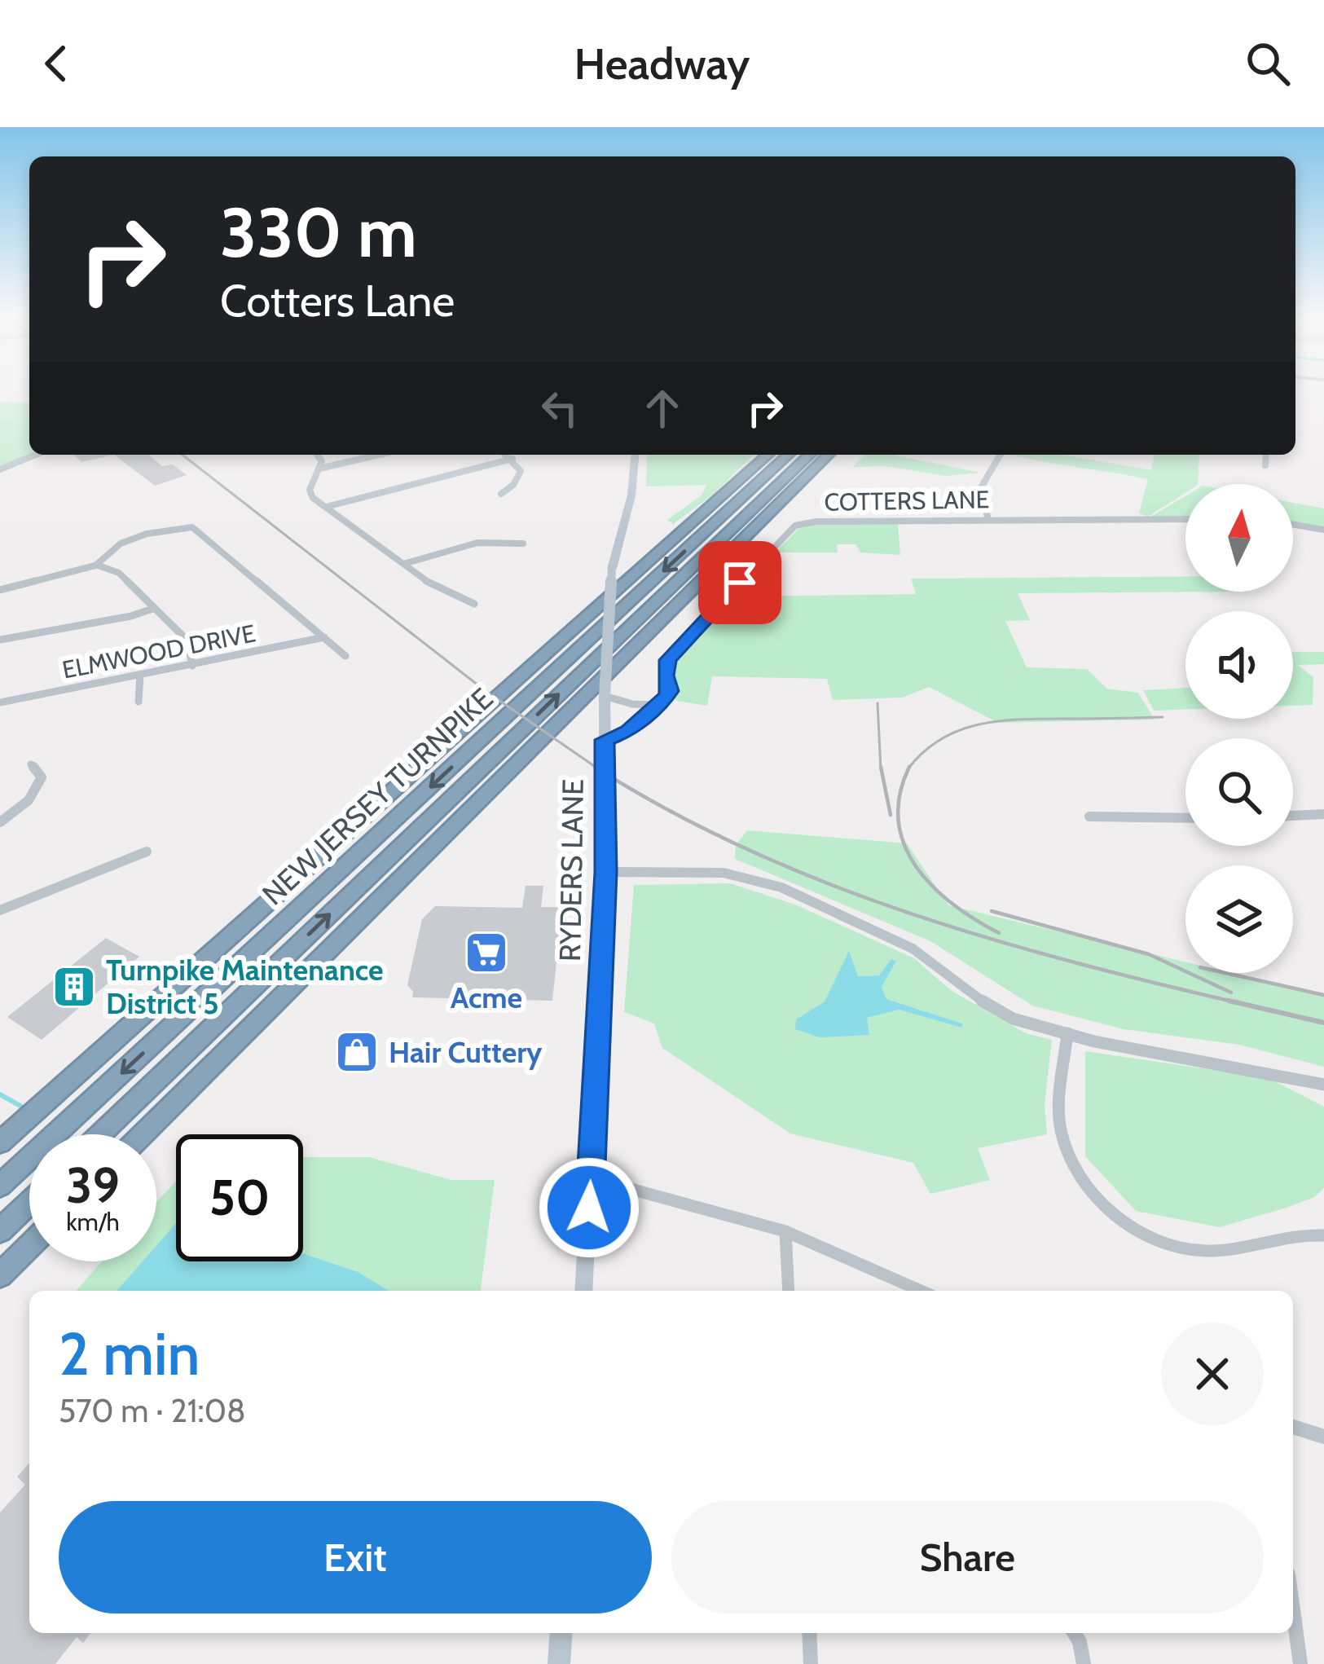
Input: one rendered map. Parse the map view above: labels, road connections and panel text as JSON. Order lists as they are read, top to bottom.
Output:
{
  "streets": {
    "highway": ["NEW JERSEY TURNPIKE"],
    "main road": ["RYDERS LANE"],
    "street": ["COTTERS LANE", "ELMWOOD DRIVE"]
  },
  "places": {
    "supermarket": ["Acme"],
    "building": ["Turnpike Maintenance District 5"],
    "shop": ["Hair Cuttery"]
  },
  "north": "top",
  "page": {
    "header": "Headway",
    "turn": ["330 m", "Cotters Lane"],
    "speed": "39 km/h",
    "limit": "50",
    "heading": ["2 min", "570 m · 21:08"],
    "buttons": ["Exit", "Share"]
  }
}
